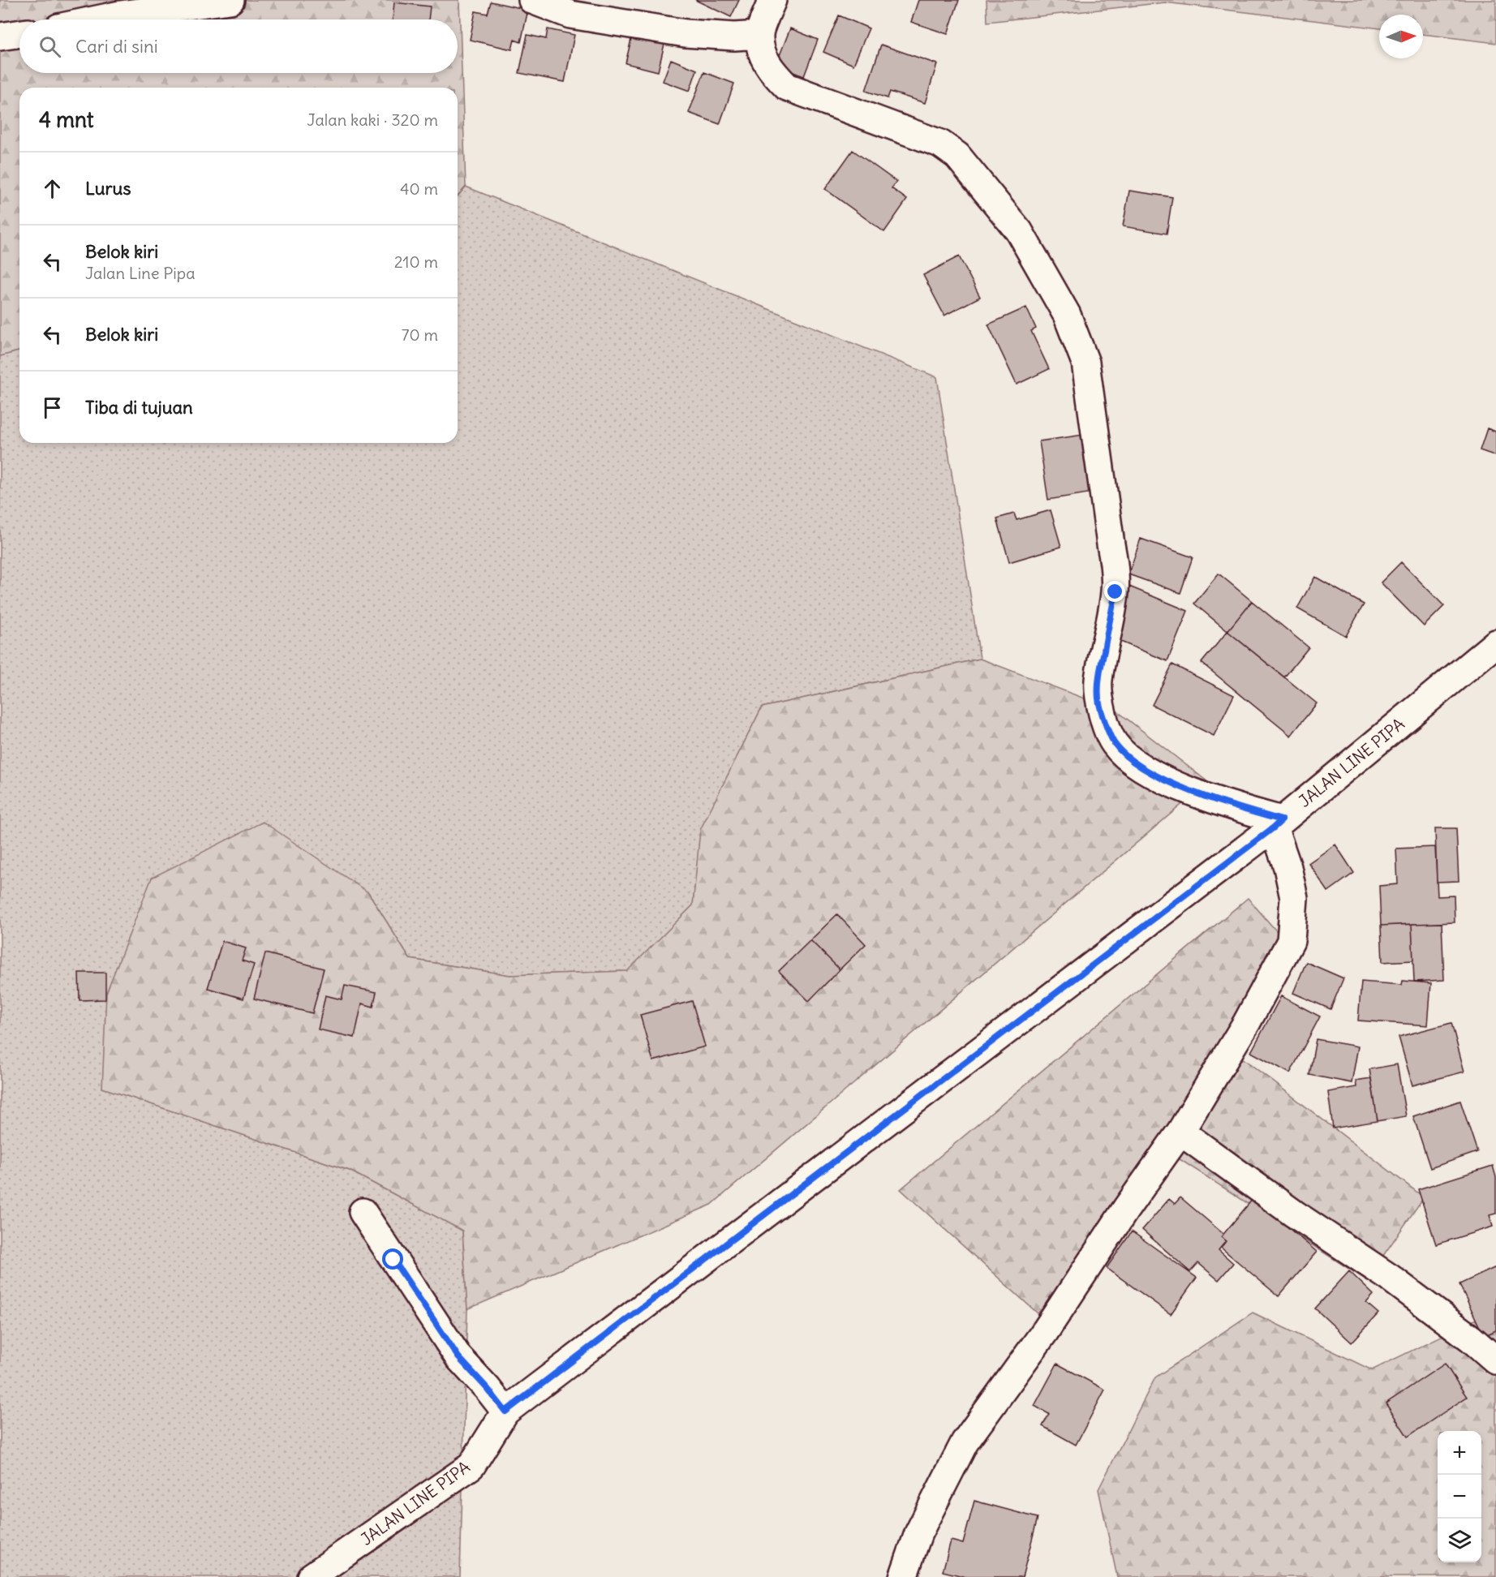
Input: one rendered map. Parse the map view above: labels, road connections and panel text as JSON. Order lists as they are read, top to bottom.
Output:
{
  "streets": {
    "street": ["JALAN LINE PIPA"]
  },
  "north": "right",
  "page": {
    "search": "Cari di sini",
    "heading": ["4 mnt", "Jalan kaki · 320 m"],
    "list": [
      ["Lurus", "40 m"],
      ["Belok kiri", "Jalan Line Pipa", "210 m"],
      ["Belok kiri", "70 m"],
      "Tiba di tujuan"
    ],
    "map_buttons": ["+", "−"]
  }
}
